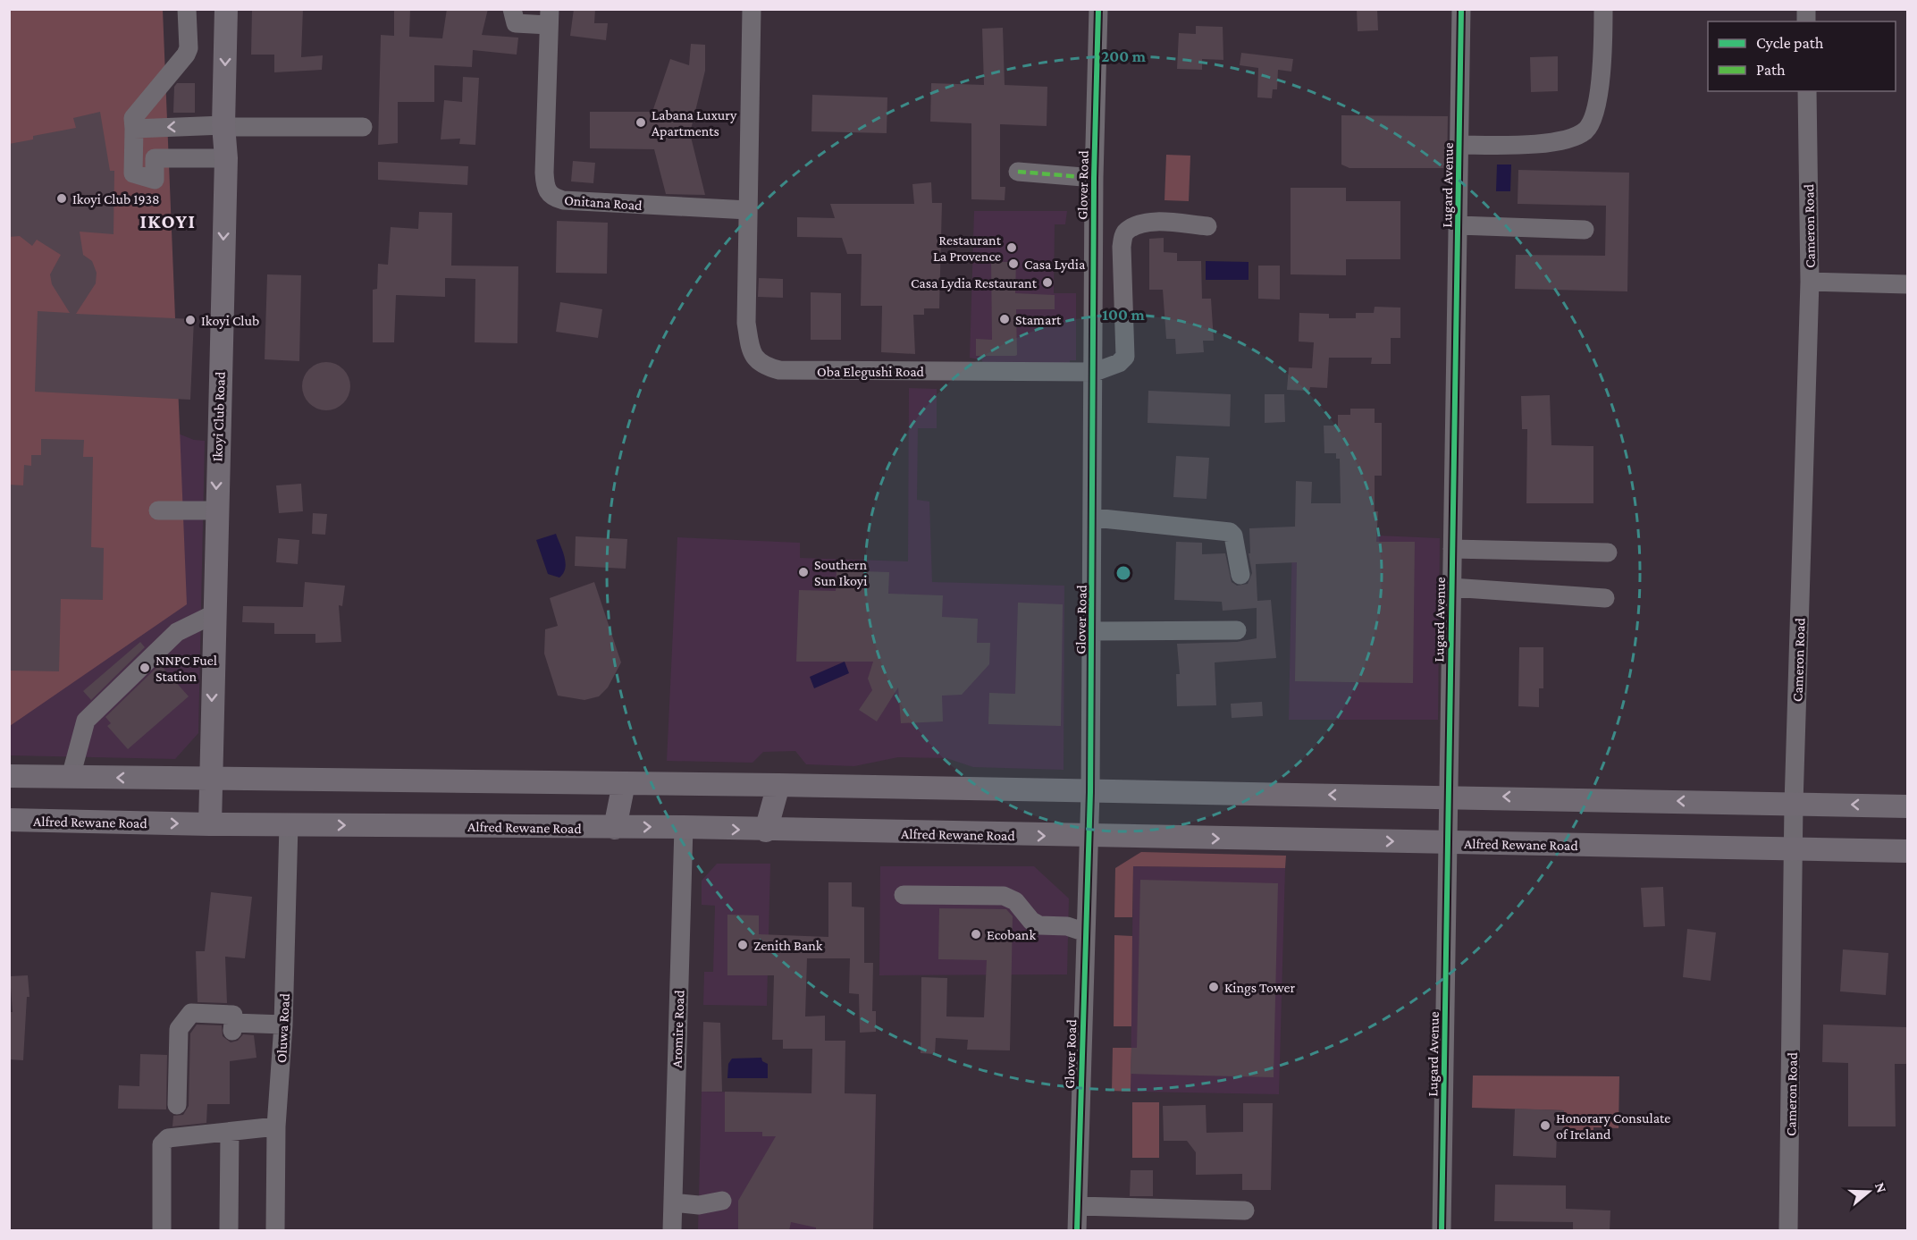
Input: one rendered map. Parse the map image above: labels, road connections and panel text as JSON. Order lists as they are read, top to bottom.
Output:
{
  "streets": {
    "main road": ["Ikoyi Club Road", "Alfred Rewane Road"],
    "street": [
      "Glover Road",
      "Lugard Avenue",
      "Onitana Road",
      "Cameron Road",
      "Oba Elegushi Road",
      "Oluwa Road",
      "Aromire Road"
    ]
  },
  "crossings": [
    ["Glover Road", "Oba Elegushi Road"],
    ["Glover Road", "Alfred Rewane Road"],
    ["Lugard Avenue", "Alfred Rewane Road"],
    ["Onitana Road", "Oba Elegushi Road"],
    ["Cameron Road", "Alfred Rewane Road"],
    ["Ikoyi Club Road", "Alfred Rewane Road"],
    ["Alfred Rewane Road", "Oluwa Road"],
    ["Alfred Rewane Road", "Aromire Road"]
  ],
  "one_way": ["Ikoyi Club Road"],
  "districts": ["IKOYI"],
  "places": [
    "Labana Luxury Apartments",
    "Ikoyi Club 1938",
    "Restaurant La Provence",
    "Casa Lydia",
    "Casa Lydia Restaurant",
    "Stamart",
    "Ikoyi Club",
    "Southern Sun Ikoyi",
    "NNPC Fuel Station",
    "Ecobank",
    "Zenith Bank",
    "Kings Tower",
    "Honorary Consulate of Ireland"
  ],
  "legend": ["Cycle path", "Path"],
  "north": "right",
  "rings": ["200 m", "100 m"]
}
